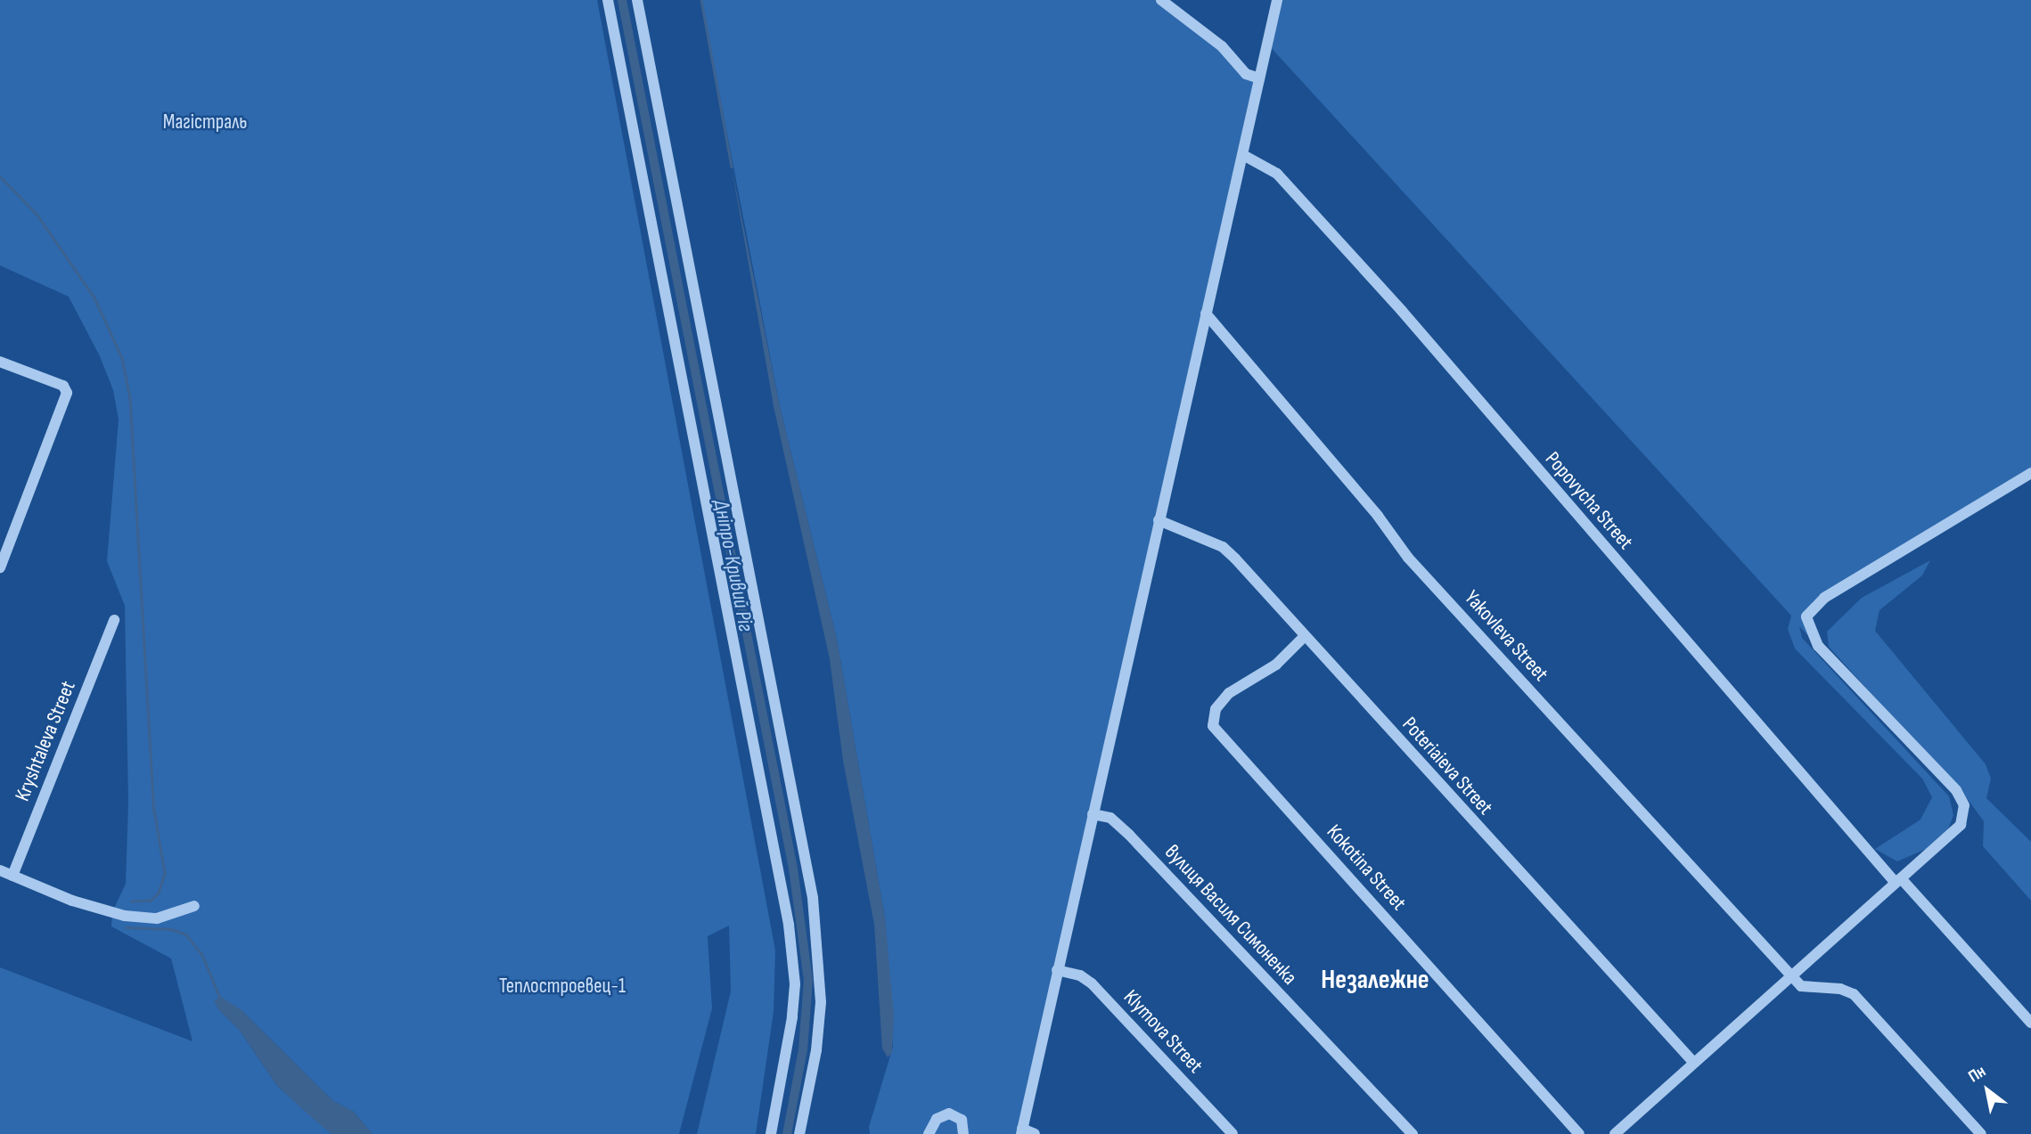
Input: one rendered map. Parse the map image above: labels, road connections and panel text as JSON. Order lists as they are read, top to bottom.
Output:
{
  "streets": {
    "street": [
      "Popovycha Street",
      "Yakovleva Street",
      "Kryshtaleva Street",
      "Poteriaieva Street",
      "Kokotina Street",
      "вулиця Василя Симоненка",
      "Klymova Street"
    ]
  },
  "crossings": [
    ["Poteriaieva Street", "Kokotina Street"]
  ],
  "districts": ["Незалежне"],
  "water": ["Дніпро-Кривий Ріг"],
  "parks": ["Магістраль", "Теплостроевец-1"],
  "north": "top left"
}
